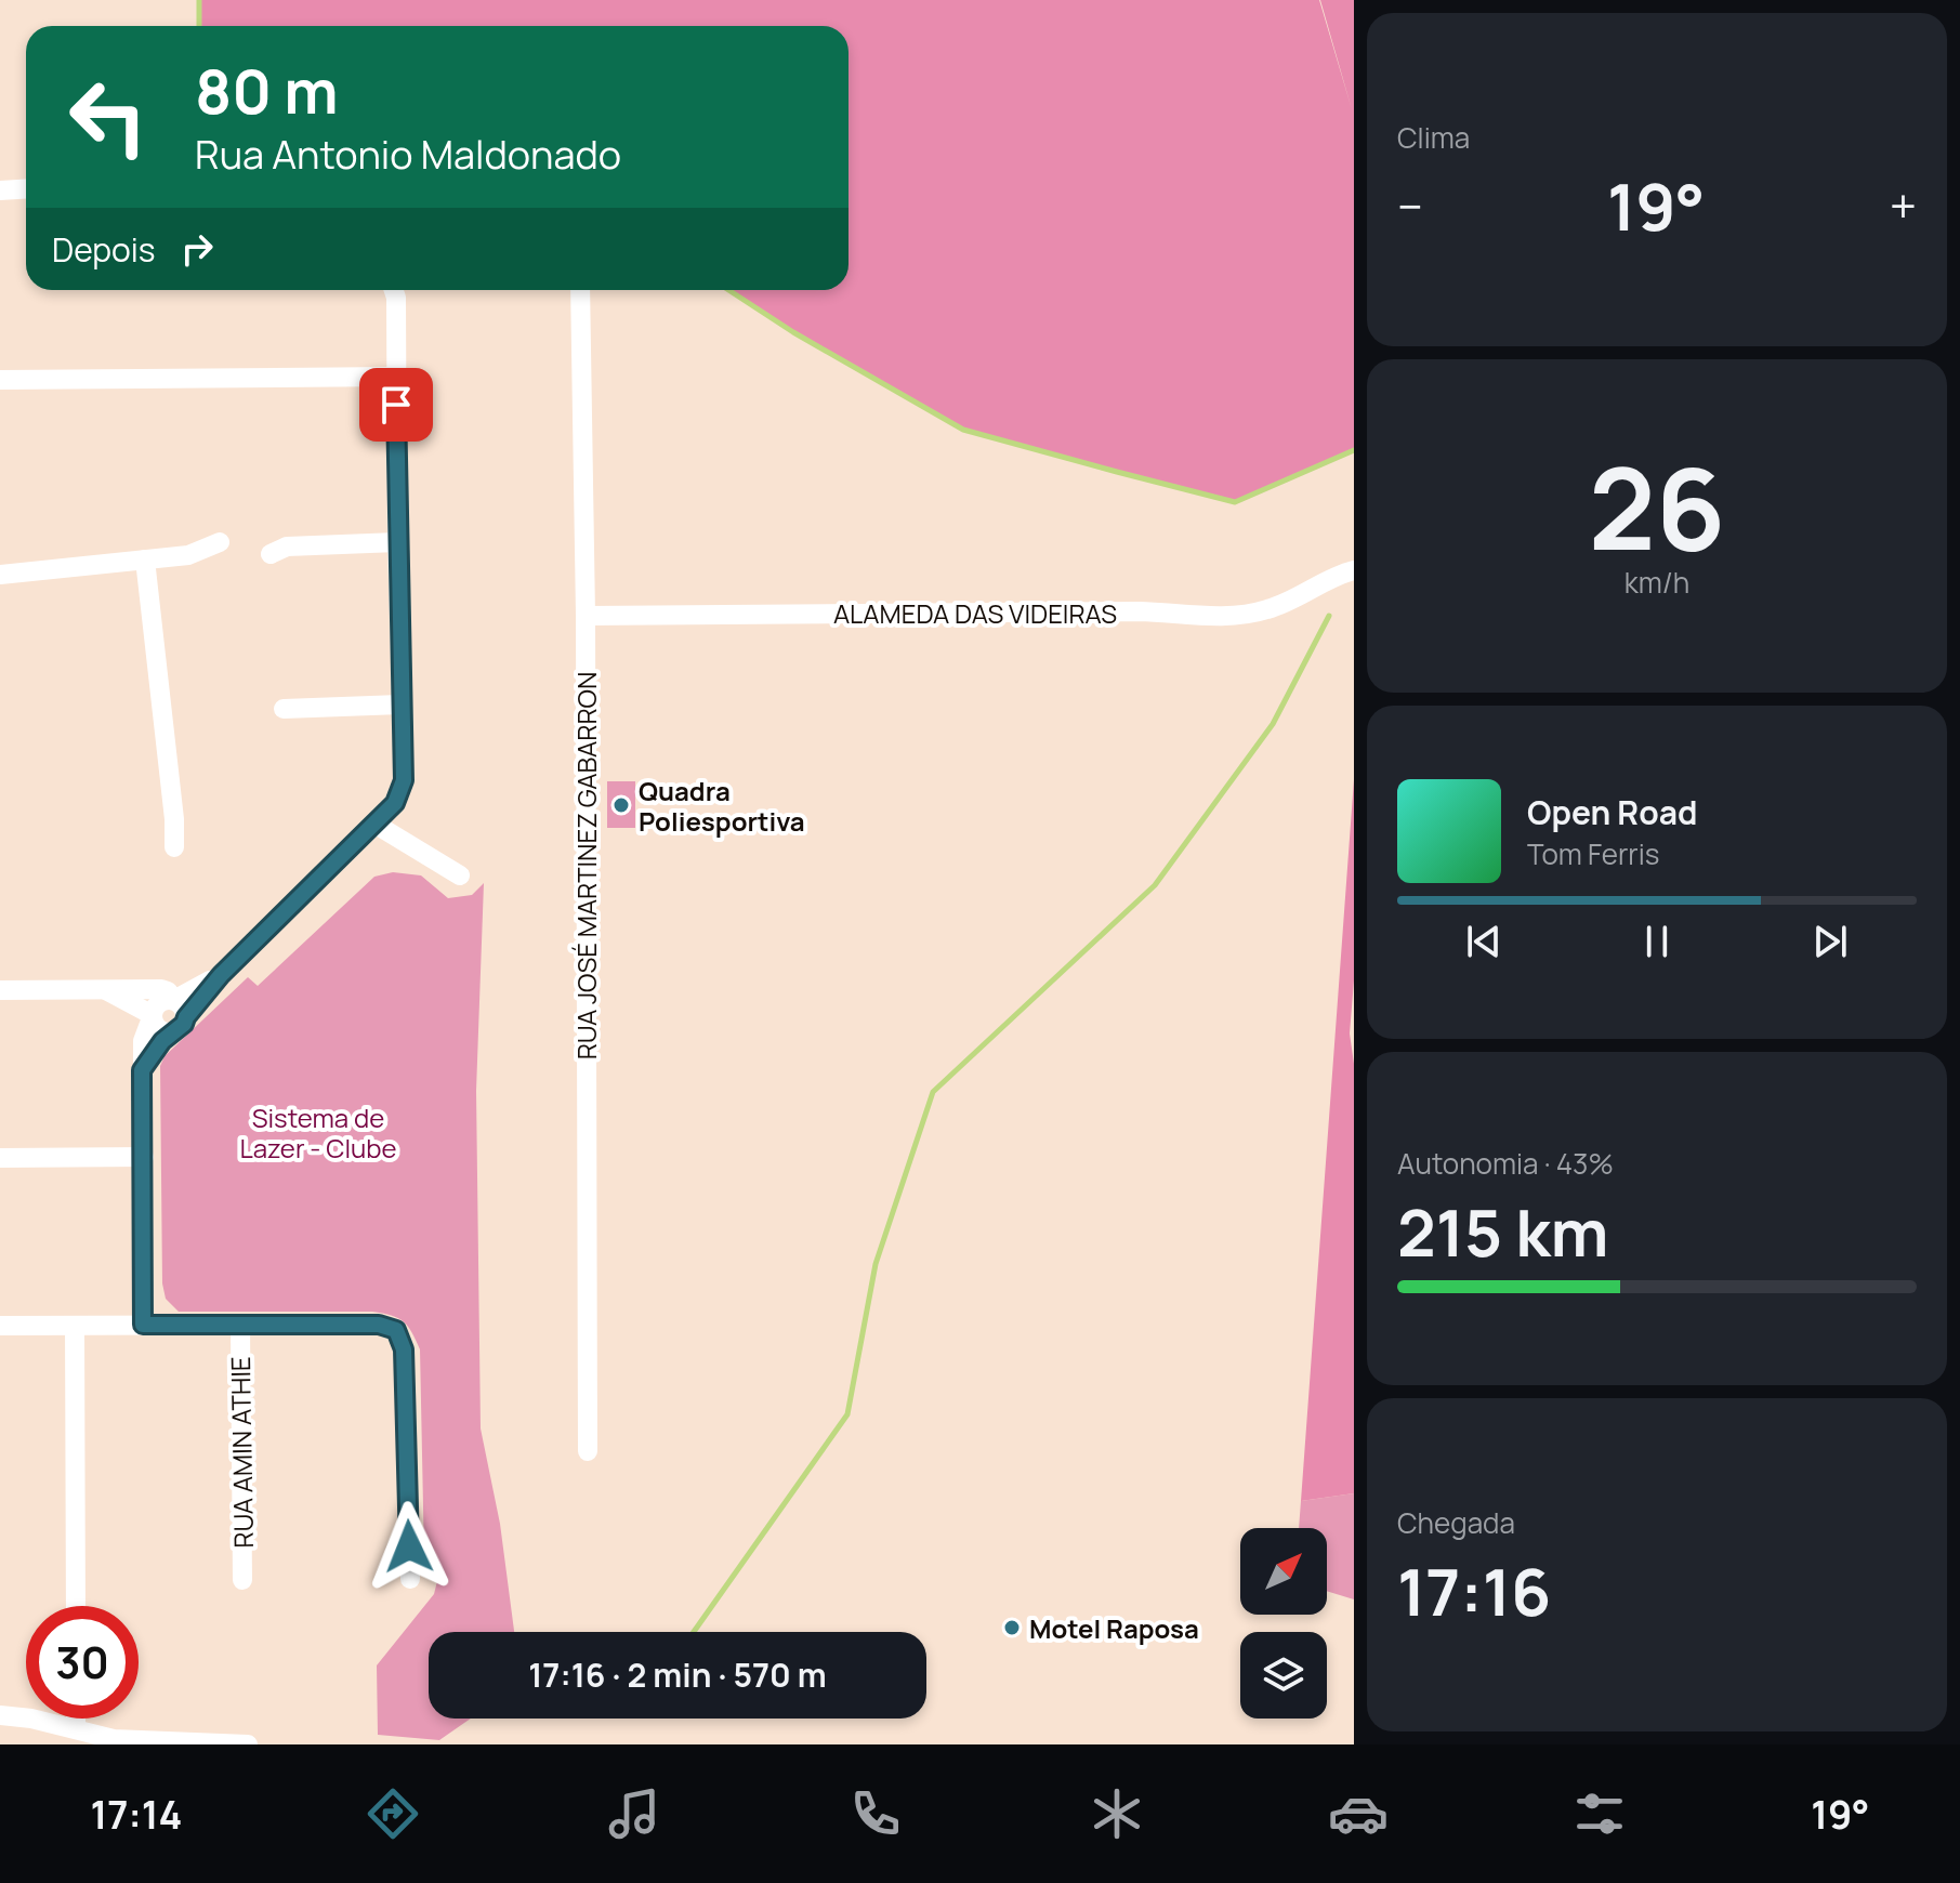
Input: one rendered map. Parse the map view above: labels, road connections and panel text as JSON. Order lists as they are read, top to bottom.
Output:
{
  "streets": {
    "street": ["ALAMEDA DAS VIDEIRAS", "RUA JOSÉ MARTINEZ GABARRON", "RUA AMIN ATHIE"]
  },
  "crossings": [
    ["ALAMEDA DAS VIDEIRAS", "RUA JOSÉ MARTINEZ GABARRON"]
  ],
  "parks": ["Sistema de Lazer - Clube"],
  "places": ["Quadra Poliesportiva", "Motel Raposa"],
  "north": "top right",
  "page": {
    "tile": [
      "Clima",
      ["26", "km/h"],
      ["Autonomia · 43%", "215 km"],
      ["Chegada", "17:16"]
    ],
    "turn": ["80 m", "Rua Antonio Maldonado"],
    "heat": ["−", "19°", "+"],
    "then": "Depois",
    "song": ["Open Road", "Tom Ferris"],
    "limit": "30",
    "trip": "17:16 · 2 min · 570 m",
    "tabs": ["17:14", "19°"]
  }
}
